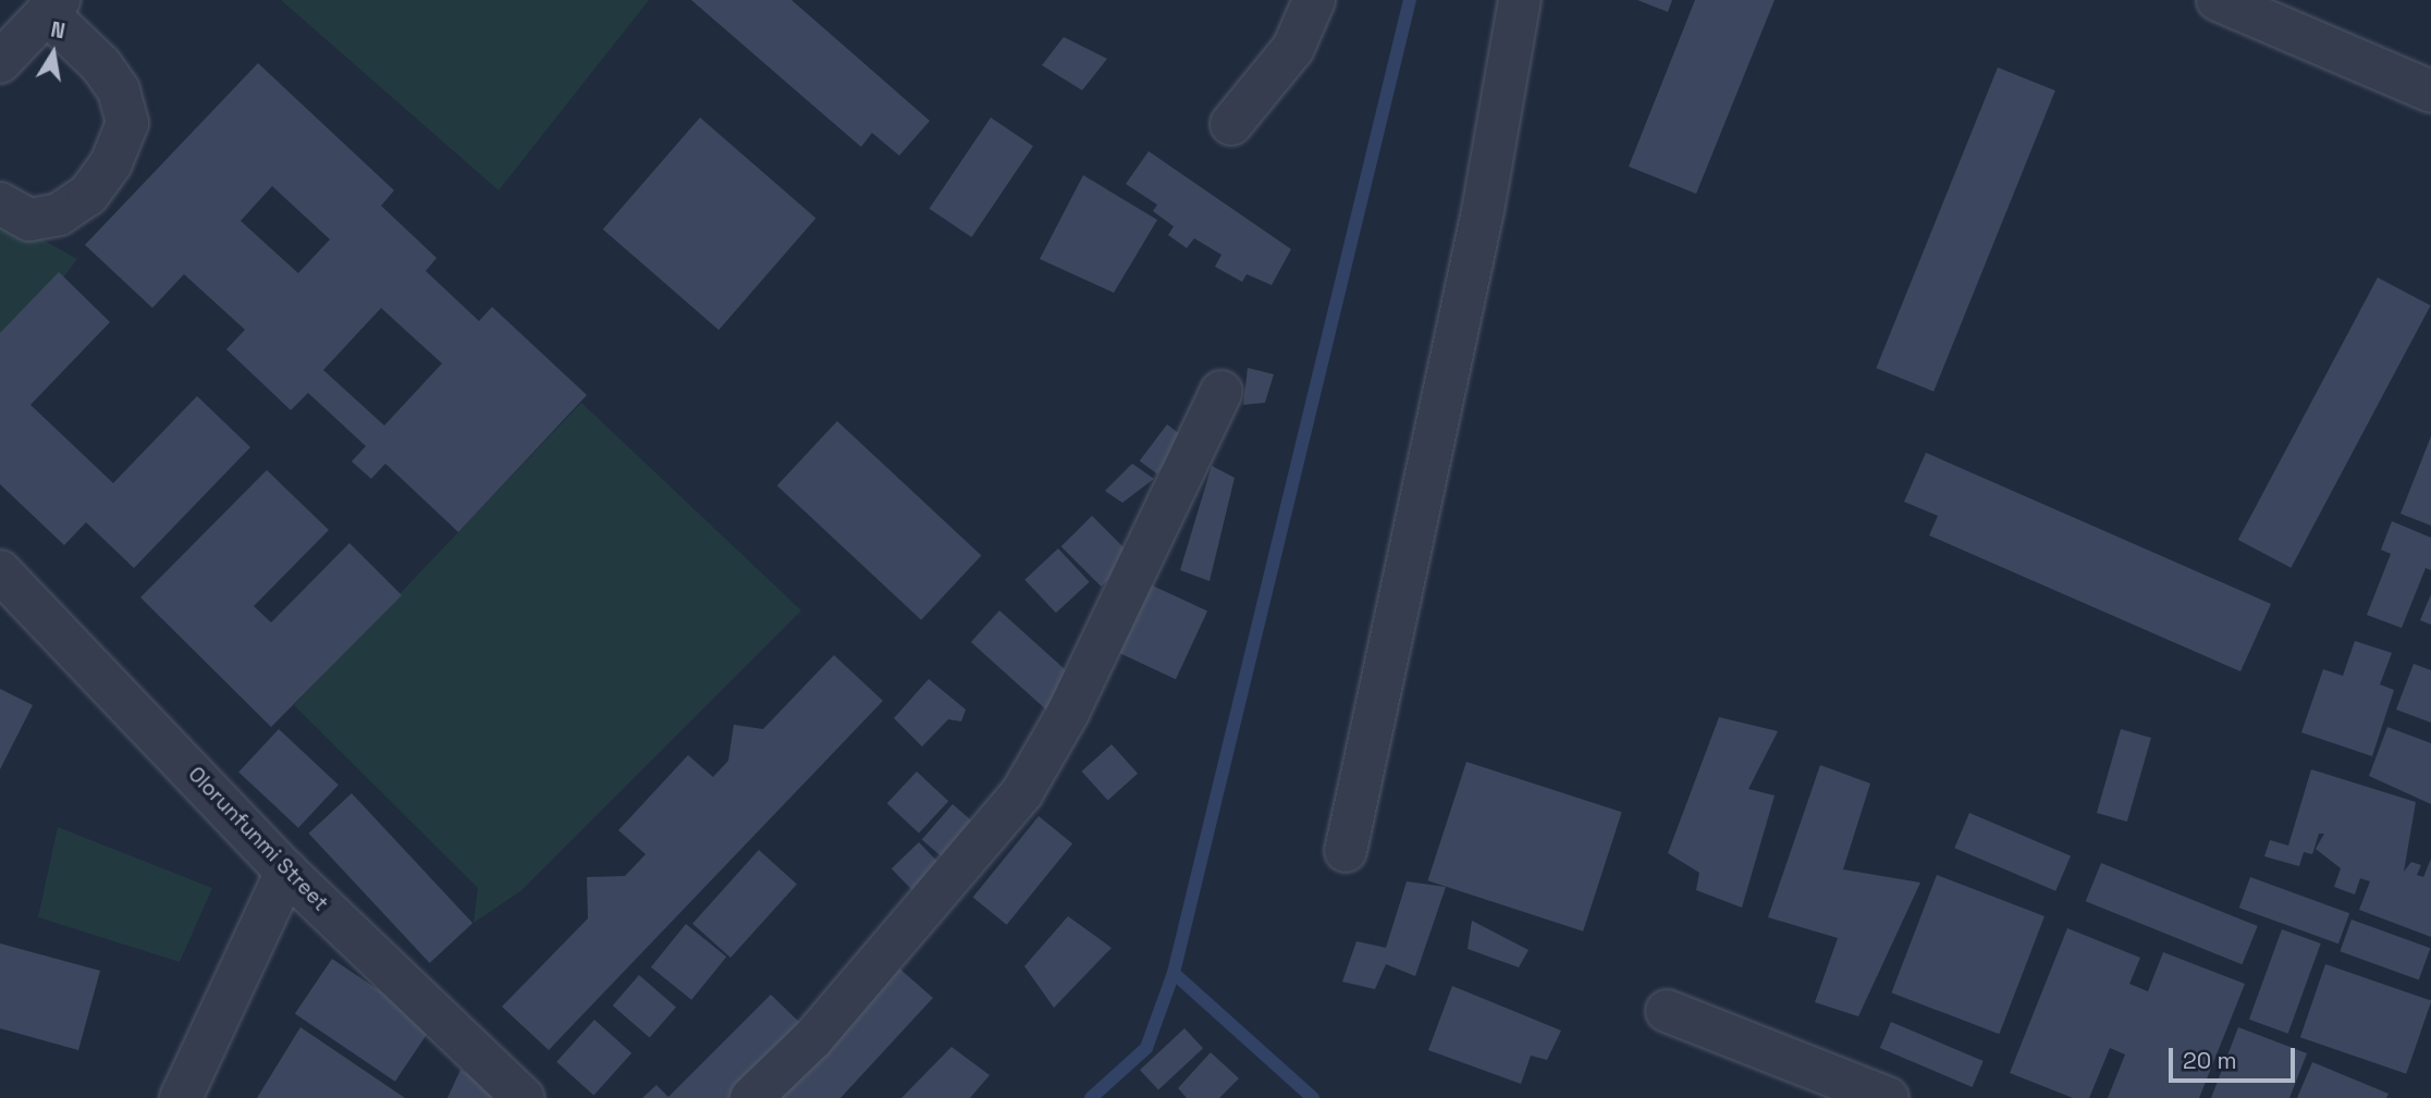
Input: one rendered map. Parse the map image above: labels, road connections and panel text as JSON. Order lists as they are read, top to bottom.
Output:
{
  "streets": {
    "street": ["Olorunfunmi Street"]
  },
  "scale_bar": "20 m",
  "north": "top"
}
